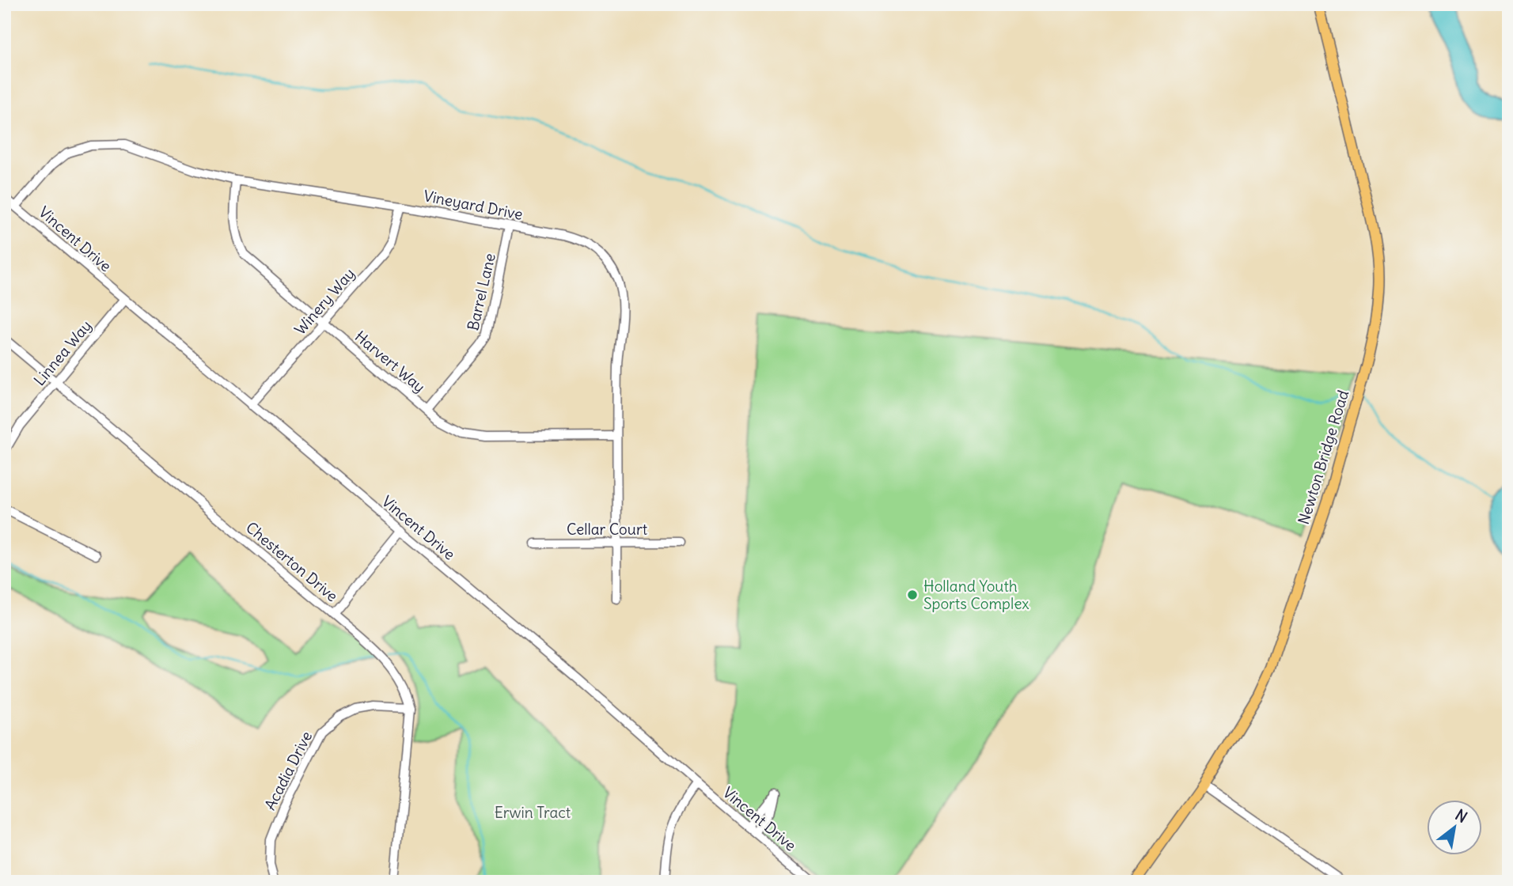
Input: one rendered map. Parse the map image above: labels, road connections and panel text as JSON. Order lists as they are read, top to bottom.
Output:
{
  "streets": {
    "main road": ["Newton Bridge Road"],
    "street": [
      "Vineyard Drive",
      "Vincent Drive",
      "Barrel Lane",
      "Winery Way",
      "Linnea Way",
      "Harvert Way",
      "Cellar Court",
      "Chesterton Drive",
      "Acadia Drive"
    ]
  },
  "crossings": [
    ["Vineyard Drive", "Vincent Drive"],
    ["Vineyard Drive", "Barrel Lane"],
    ["Vineyard Drive", "Winery Way"],
    ["Vineyard Drive", "Harvert Way"],
    ["Vineyard Drive", "Cellar Court"],
    ["Vincent Drive", "Winery Way"],
    ["Vincent Drive", "Linnea Way"],
    ["Barrel Lane", "Harvert Way"],
    ["Winery Way", "Harvert Way"],
    ["Linnea Way", "Chesterton Drive"],
    ["Chesterton Drive", "Acadia Drive"]
  ],
  "parks": ["Erwin Tract"],
  "places": ["Holland Youth Sports Complex"],
  "north": "top right"
}
